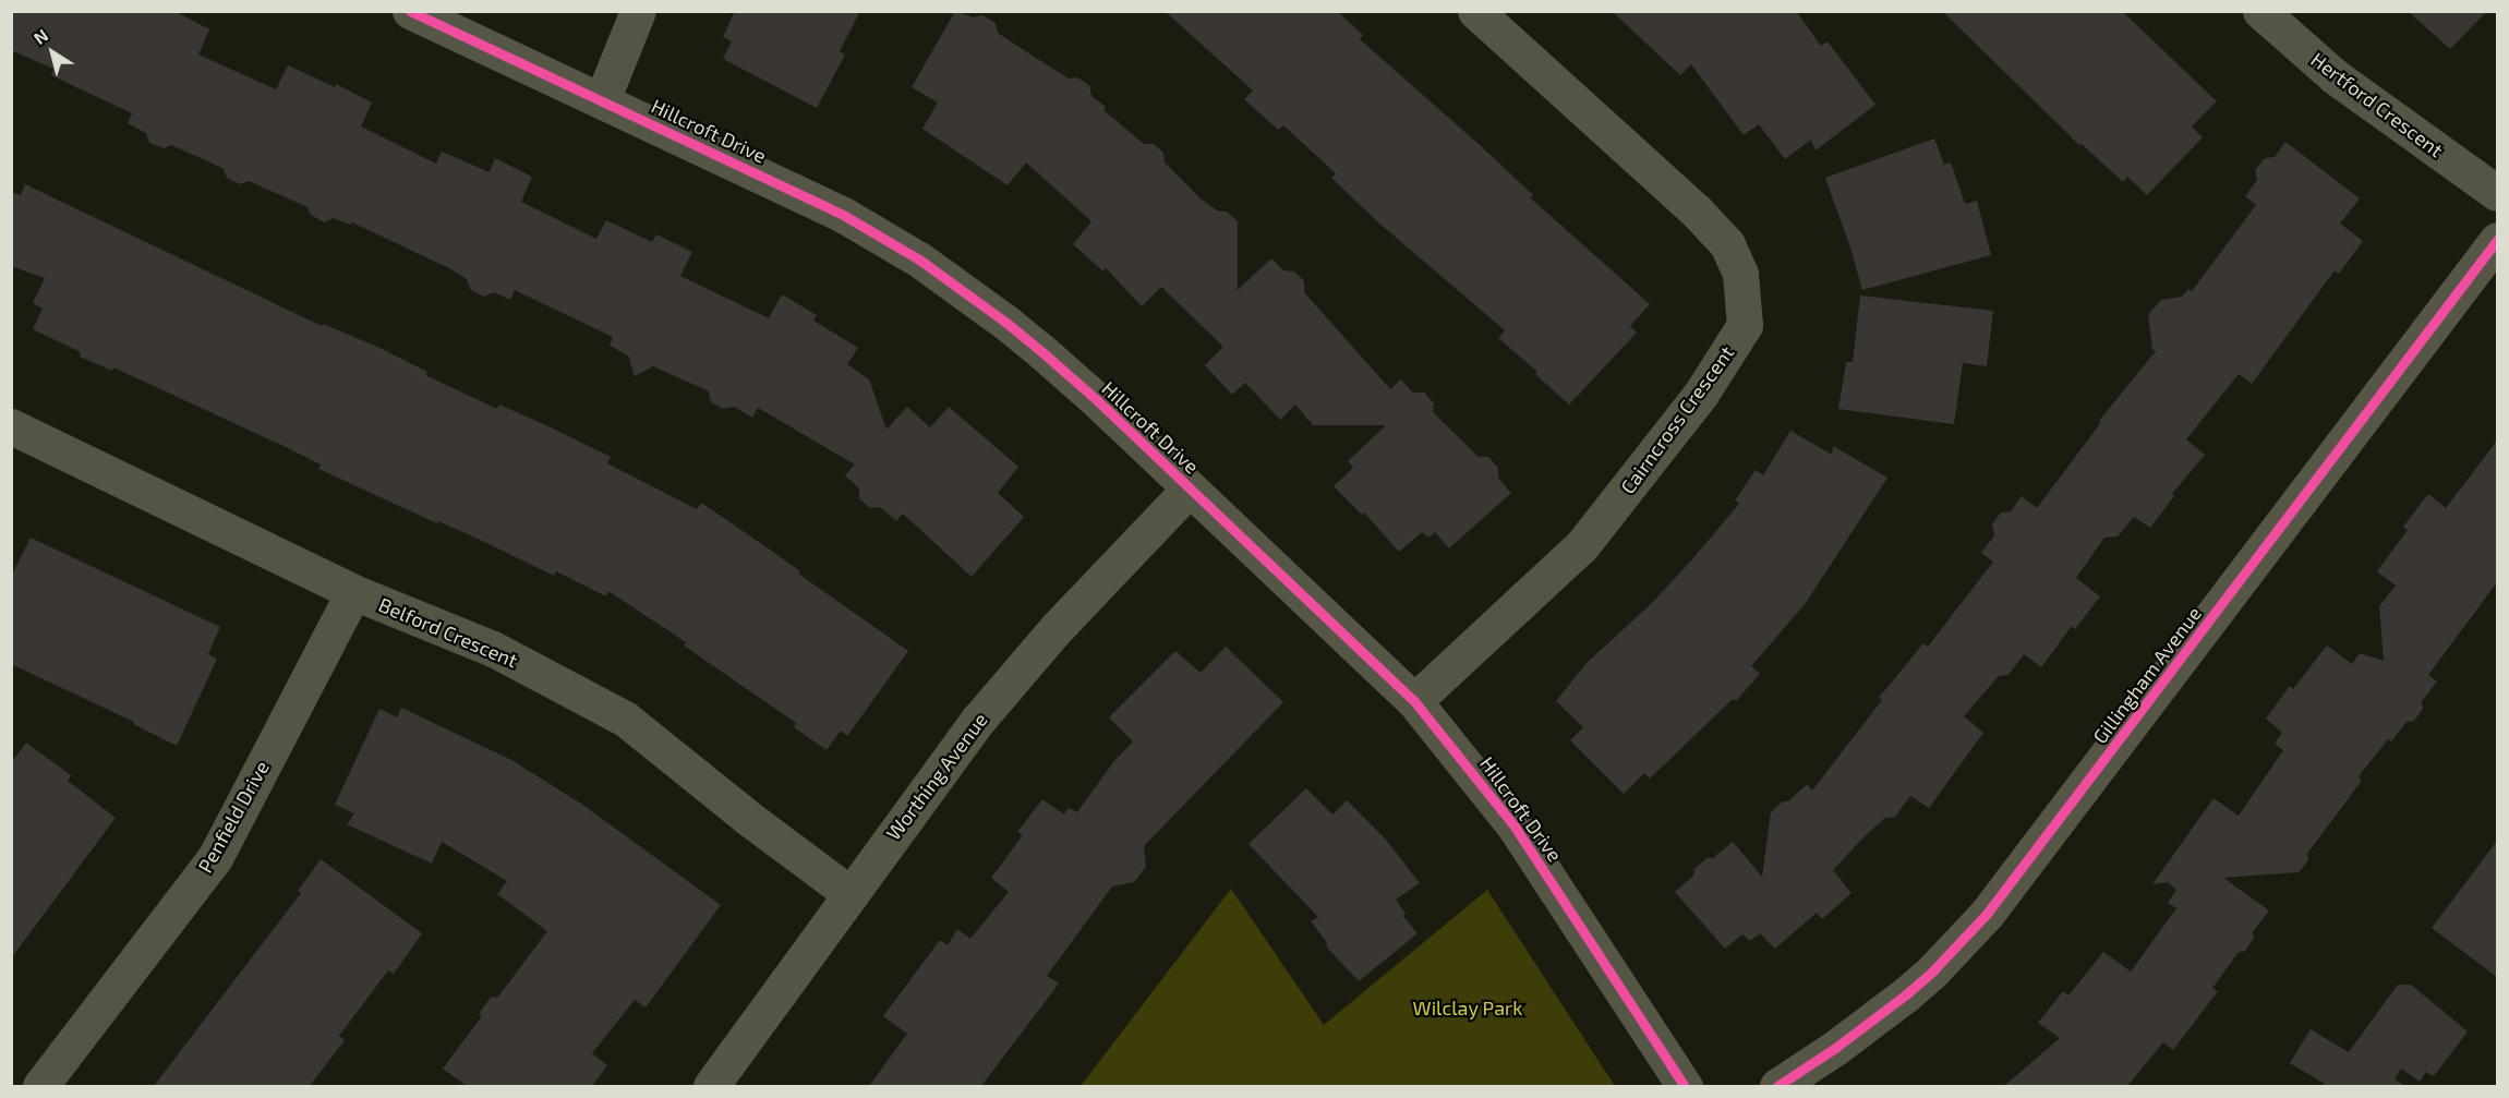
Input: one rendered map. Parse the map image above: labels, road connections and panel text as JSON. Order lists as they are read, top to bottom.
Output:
{
  "streets": {
    "street": [
      "Hertford Crescent",
      "Hillcroft Drive",
      "Cairncross Crescent",
      "Belford Crescent",
      "Gillingham Avenue",
      "Worthing Avenue",
      "Penfield Drive"
    ]
  },
  "crossings": [
    ["Hillcroft Drive", "Cairncross Crescent"],
    ["Hillcroft Drive", "Worthing Avenue"],
    ["Belford Crescent", "Worthing Avenue"],
    ["Belford Crescent", "Penfield Drive"]
  ],
  "parks": ["Wilclay Park"],
  "north": "top left"
}
